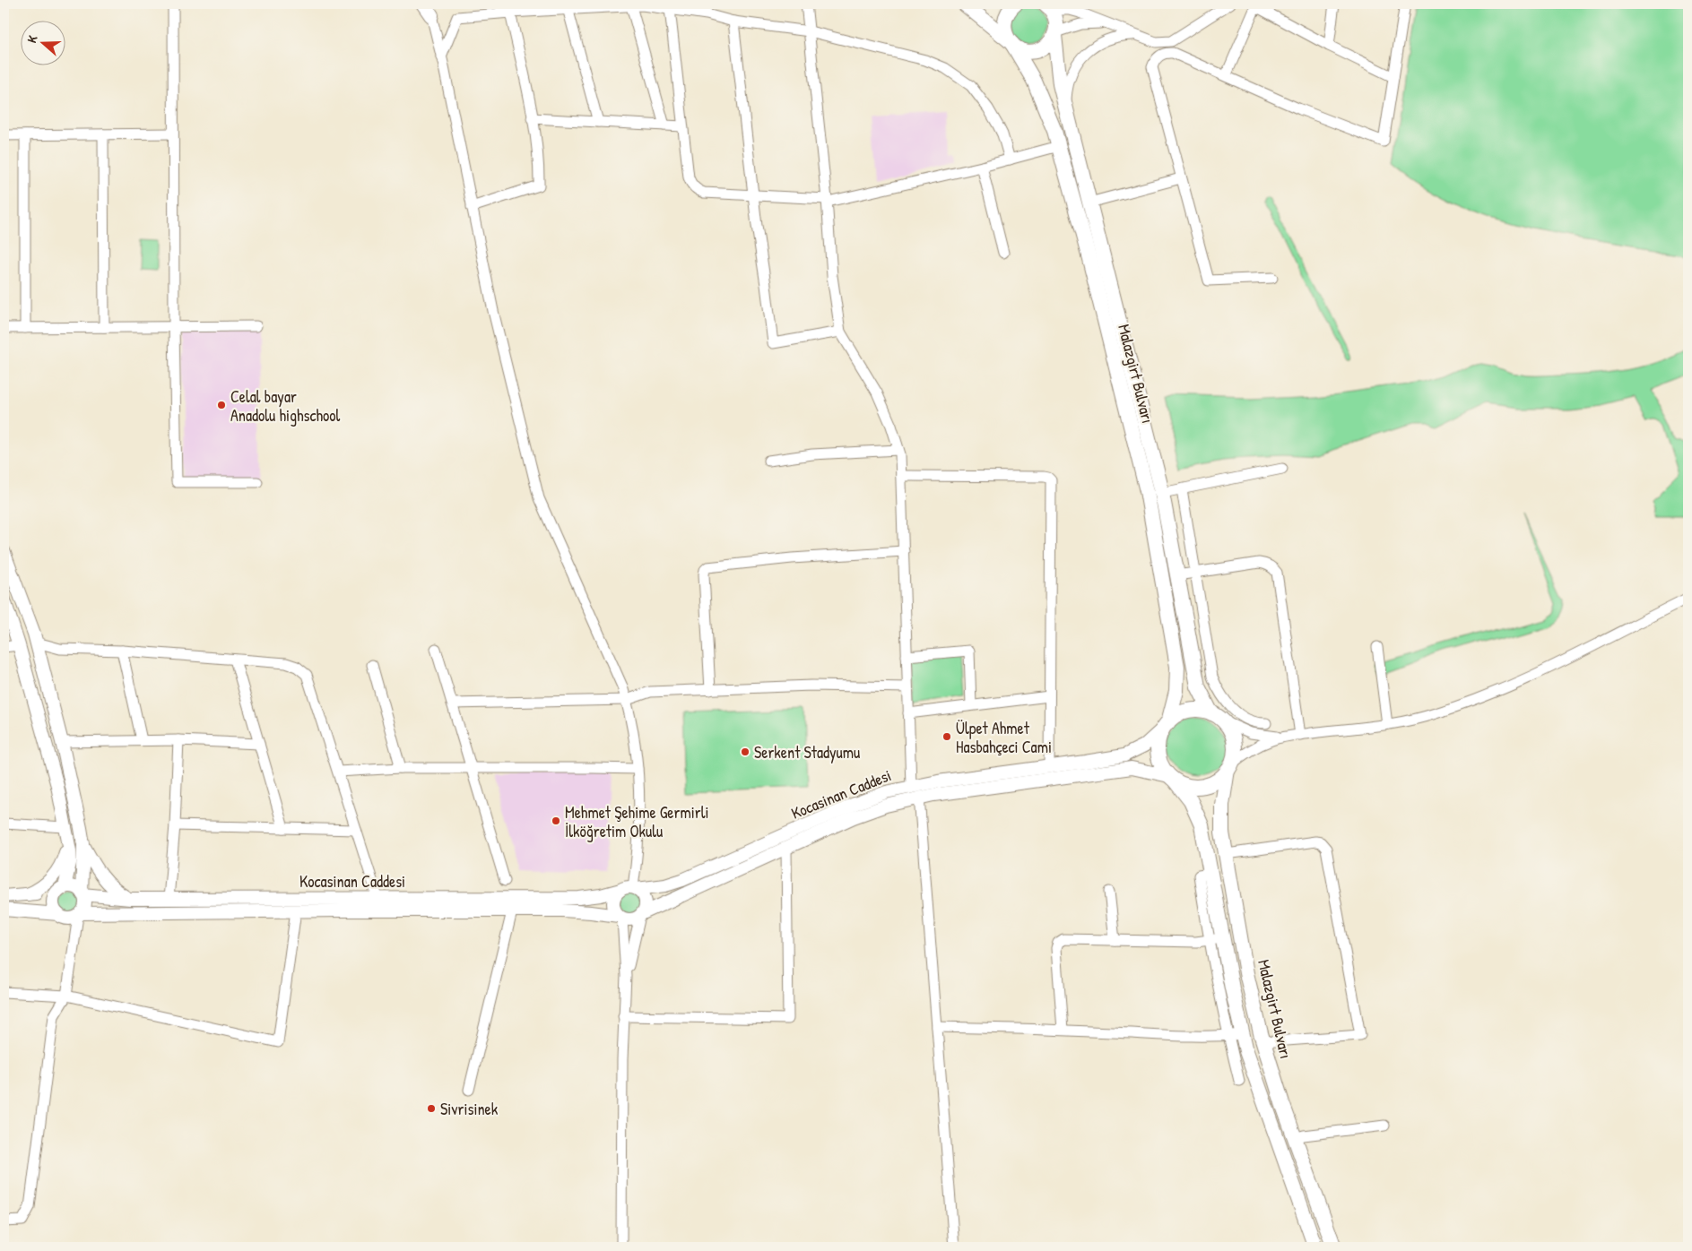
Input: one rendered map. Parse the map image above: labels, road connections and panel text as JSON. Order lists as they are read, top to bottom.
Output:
{
  "streets": {
    "highway": ["Malazgirt Bulvarı"],
    "main road": ["Kocasinan Caddesi"]
  },
  "crossings": [
    ["Malazgirt Bulvarı", "Kocasinan Caddesi"]
  ],
  "places": [
    "Celal bayar Anadolu highschool",
    "Ülpet Ahmet Hasbahçeci Cami",
    "Serkent Stadyumu",
    "Mehmet Şehime Germirli İlköğretim Okulu",
    "Sivrisinek"
  ],
  "north": "left"
}
